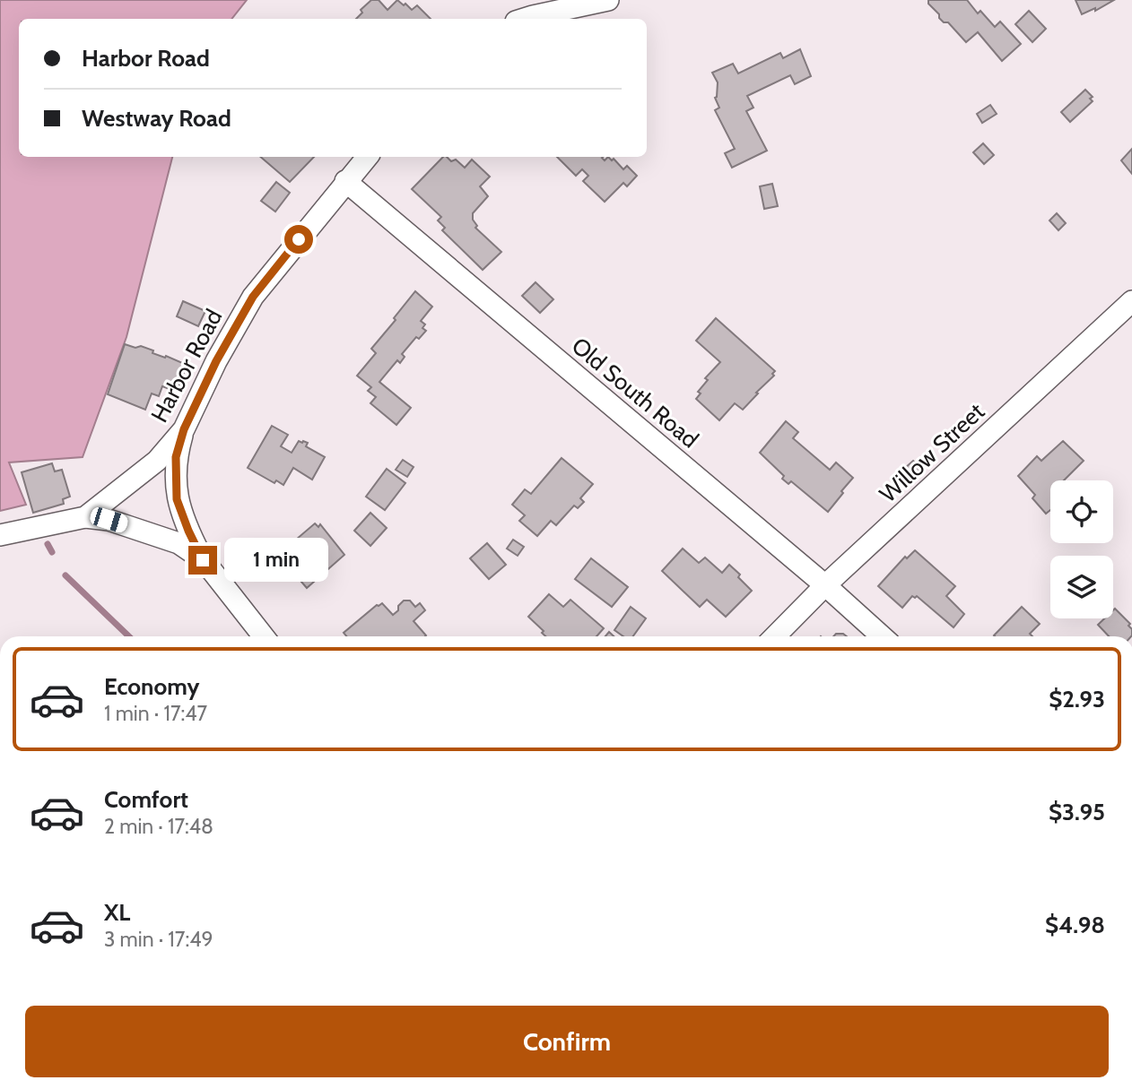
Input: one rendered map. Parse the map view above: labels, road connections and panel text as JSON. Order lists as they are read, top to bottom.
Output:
{
  "streets": {
    "street": ["Harbor Road", "Old South Road", "Willow Street"]
  },
  "crossings": [
    ["Harbor Road", "Old South Road"],
    ["Old South Road", "Willow Street"]
  ],
  "page": {
    "banner": ["Harbor Road", "Westway Road"],
    "bubble": "1 min",
    "list": [
      {
        "name": "Economy",
        "note": "1 min · 17:47",
        "value": "$2.93"
      },
      {
        "name": "Comfort",
        "note": "2 min · 17:48",
        "value": "$3.95"
      },
      {
        "name": "XL",
        "note": "3 min · 17:49",
        "value": "$4.98"
      }
    ],
    "buttons": "Confirm"
  }
}
